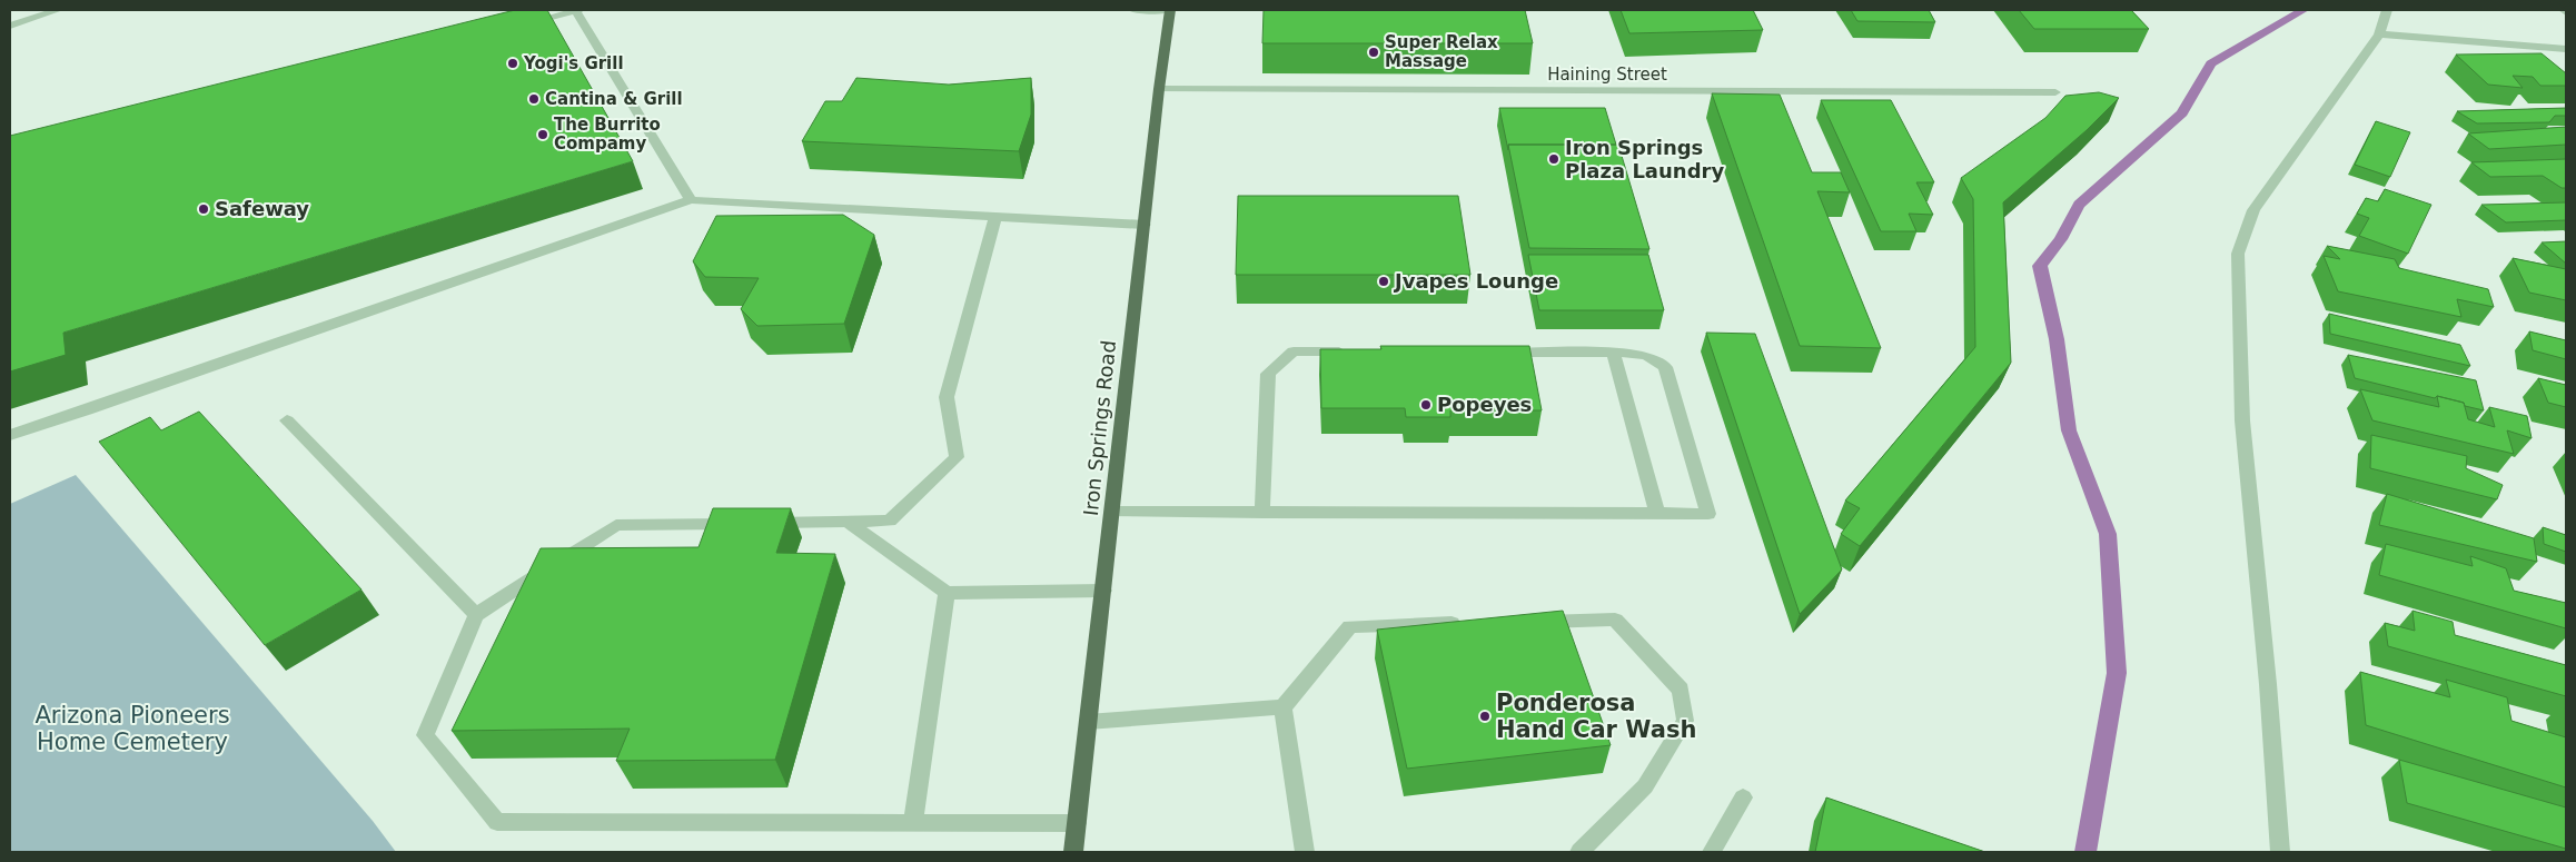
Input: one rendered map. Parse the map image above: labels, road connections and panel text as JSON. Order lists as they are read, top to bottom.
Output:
{
  "streets": {
    "main road": ["Iron Springs Road"],
    "street": ["Haining Street"]
  },
  "crossings": [
    ["Haining Street", "Iron Springs Road"]
  ],
  "parks": ["Arizona Pioneers Home Cemetery"],
  "places": [
    "Super Relax Massage",
    "Yogi's Grill",
    "Cantina & Grill",
    "The Burrito Compamy",
    "Iron Springs Plaza Laundry",
    "Safeway",
    "Jvapes Lounge",
    "Popeyes",
    "Ponderosa Hand Car Wash"
  ]
}
